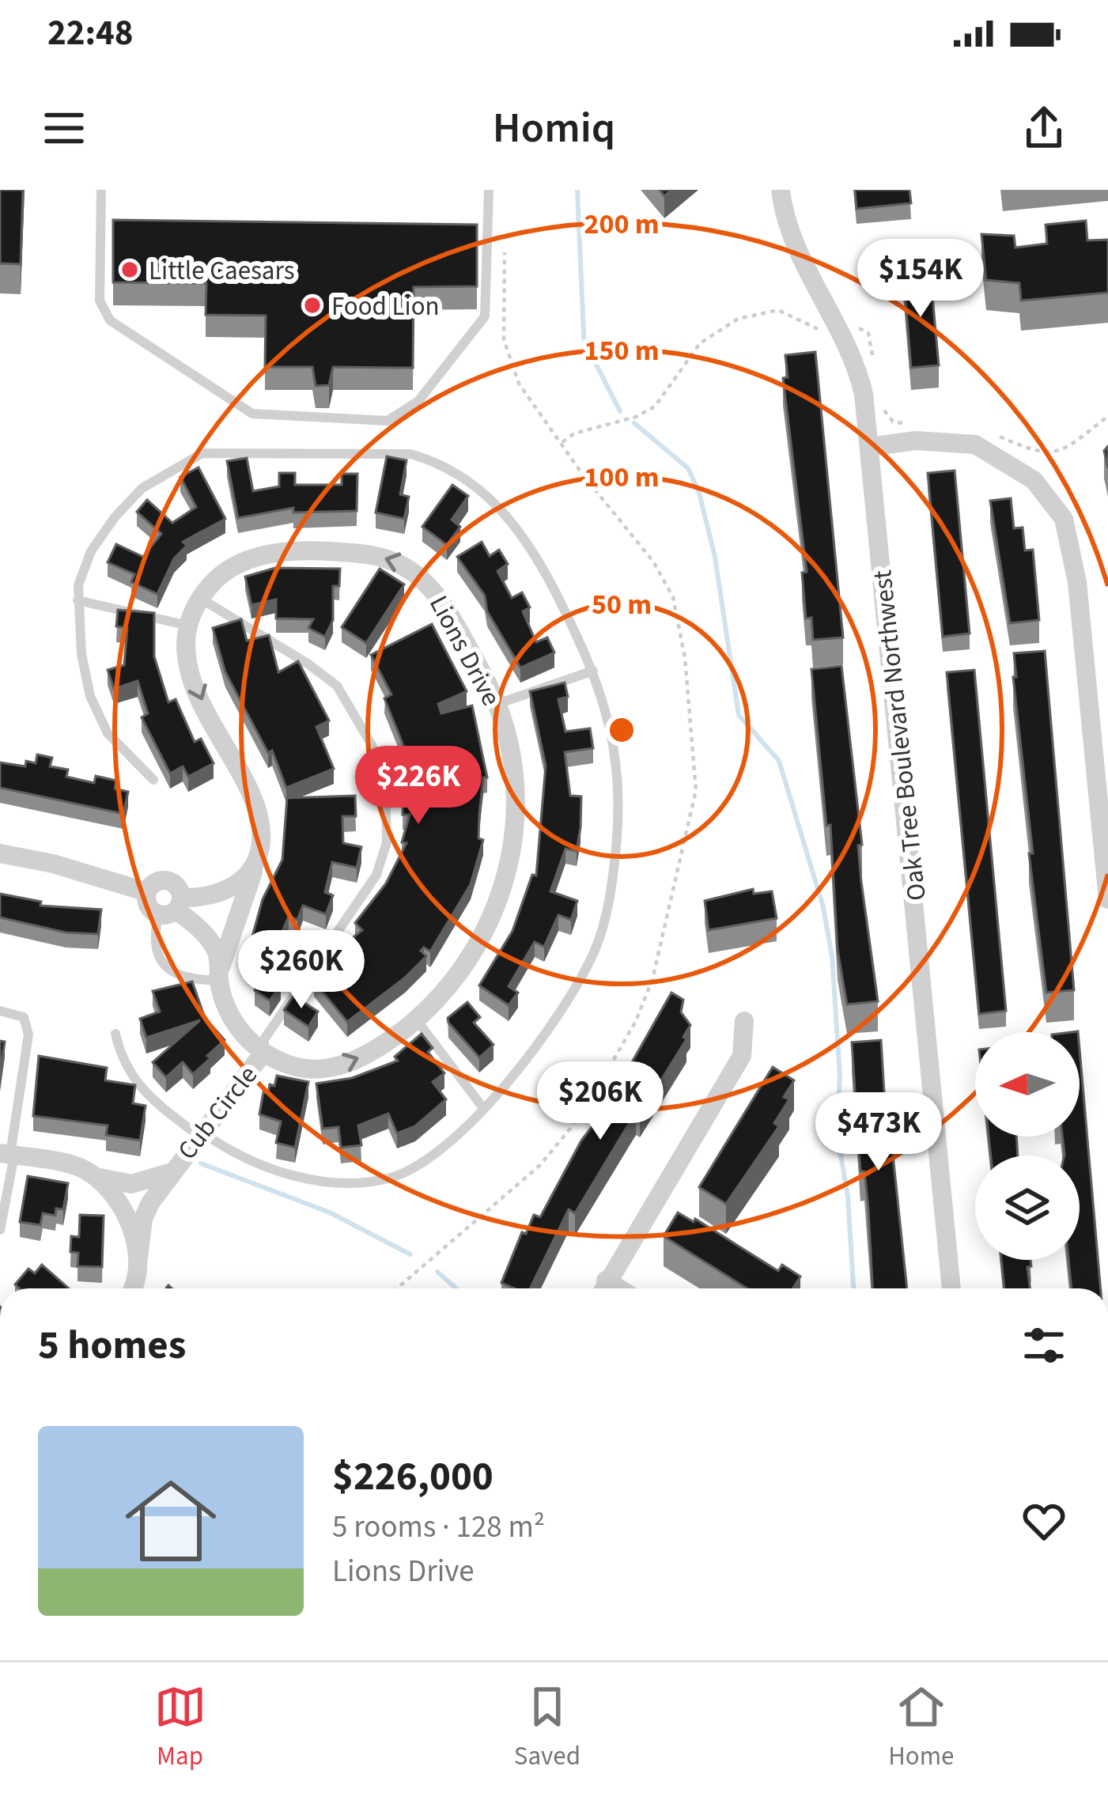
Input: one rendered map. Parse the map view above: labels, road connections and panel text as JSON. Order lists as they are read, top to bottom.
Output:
{
  "streets": {
    "street": ["Lions Drive", "Oak Tree Boulevard Northwest", "Cub Circle"]
  },
  "crossings": [
    ["Lions Drive", "Cub Circle"]
  ],
  "places": ["Little Caesars", "Food Lion"],
  "north": "left",
  "page": {
    "status": "22:48",
    "header": "Homiq",
    "price": [
      "$154K",
      "$226K",
      "$260K",
      "$206K",
      "$473K"
    ],
    "heading": "5 homes",
    "list": [
      {
        "name": "$226,000",
        "note": "5 rooms · 128 m² · Lions Drive"
      }
    ],
    "tabs": ["Map", "Saved", "Home"]
  },
  "rings": [
    "200 m",
    "150 m",
    "100 m",
    "50 m"
  ]
}
